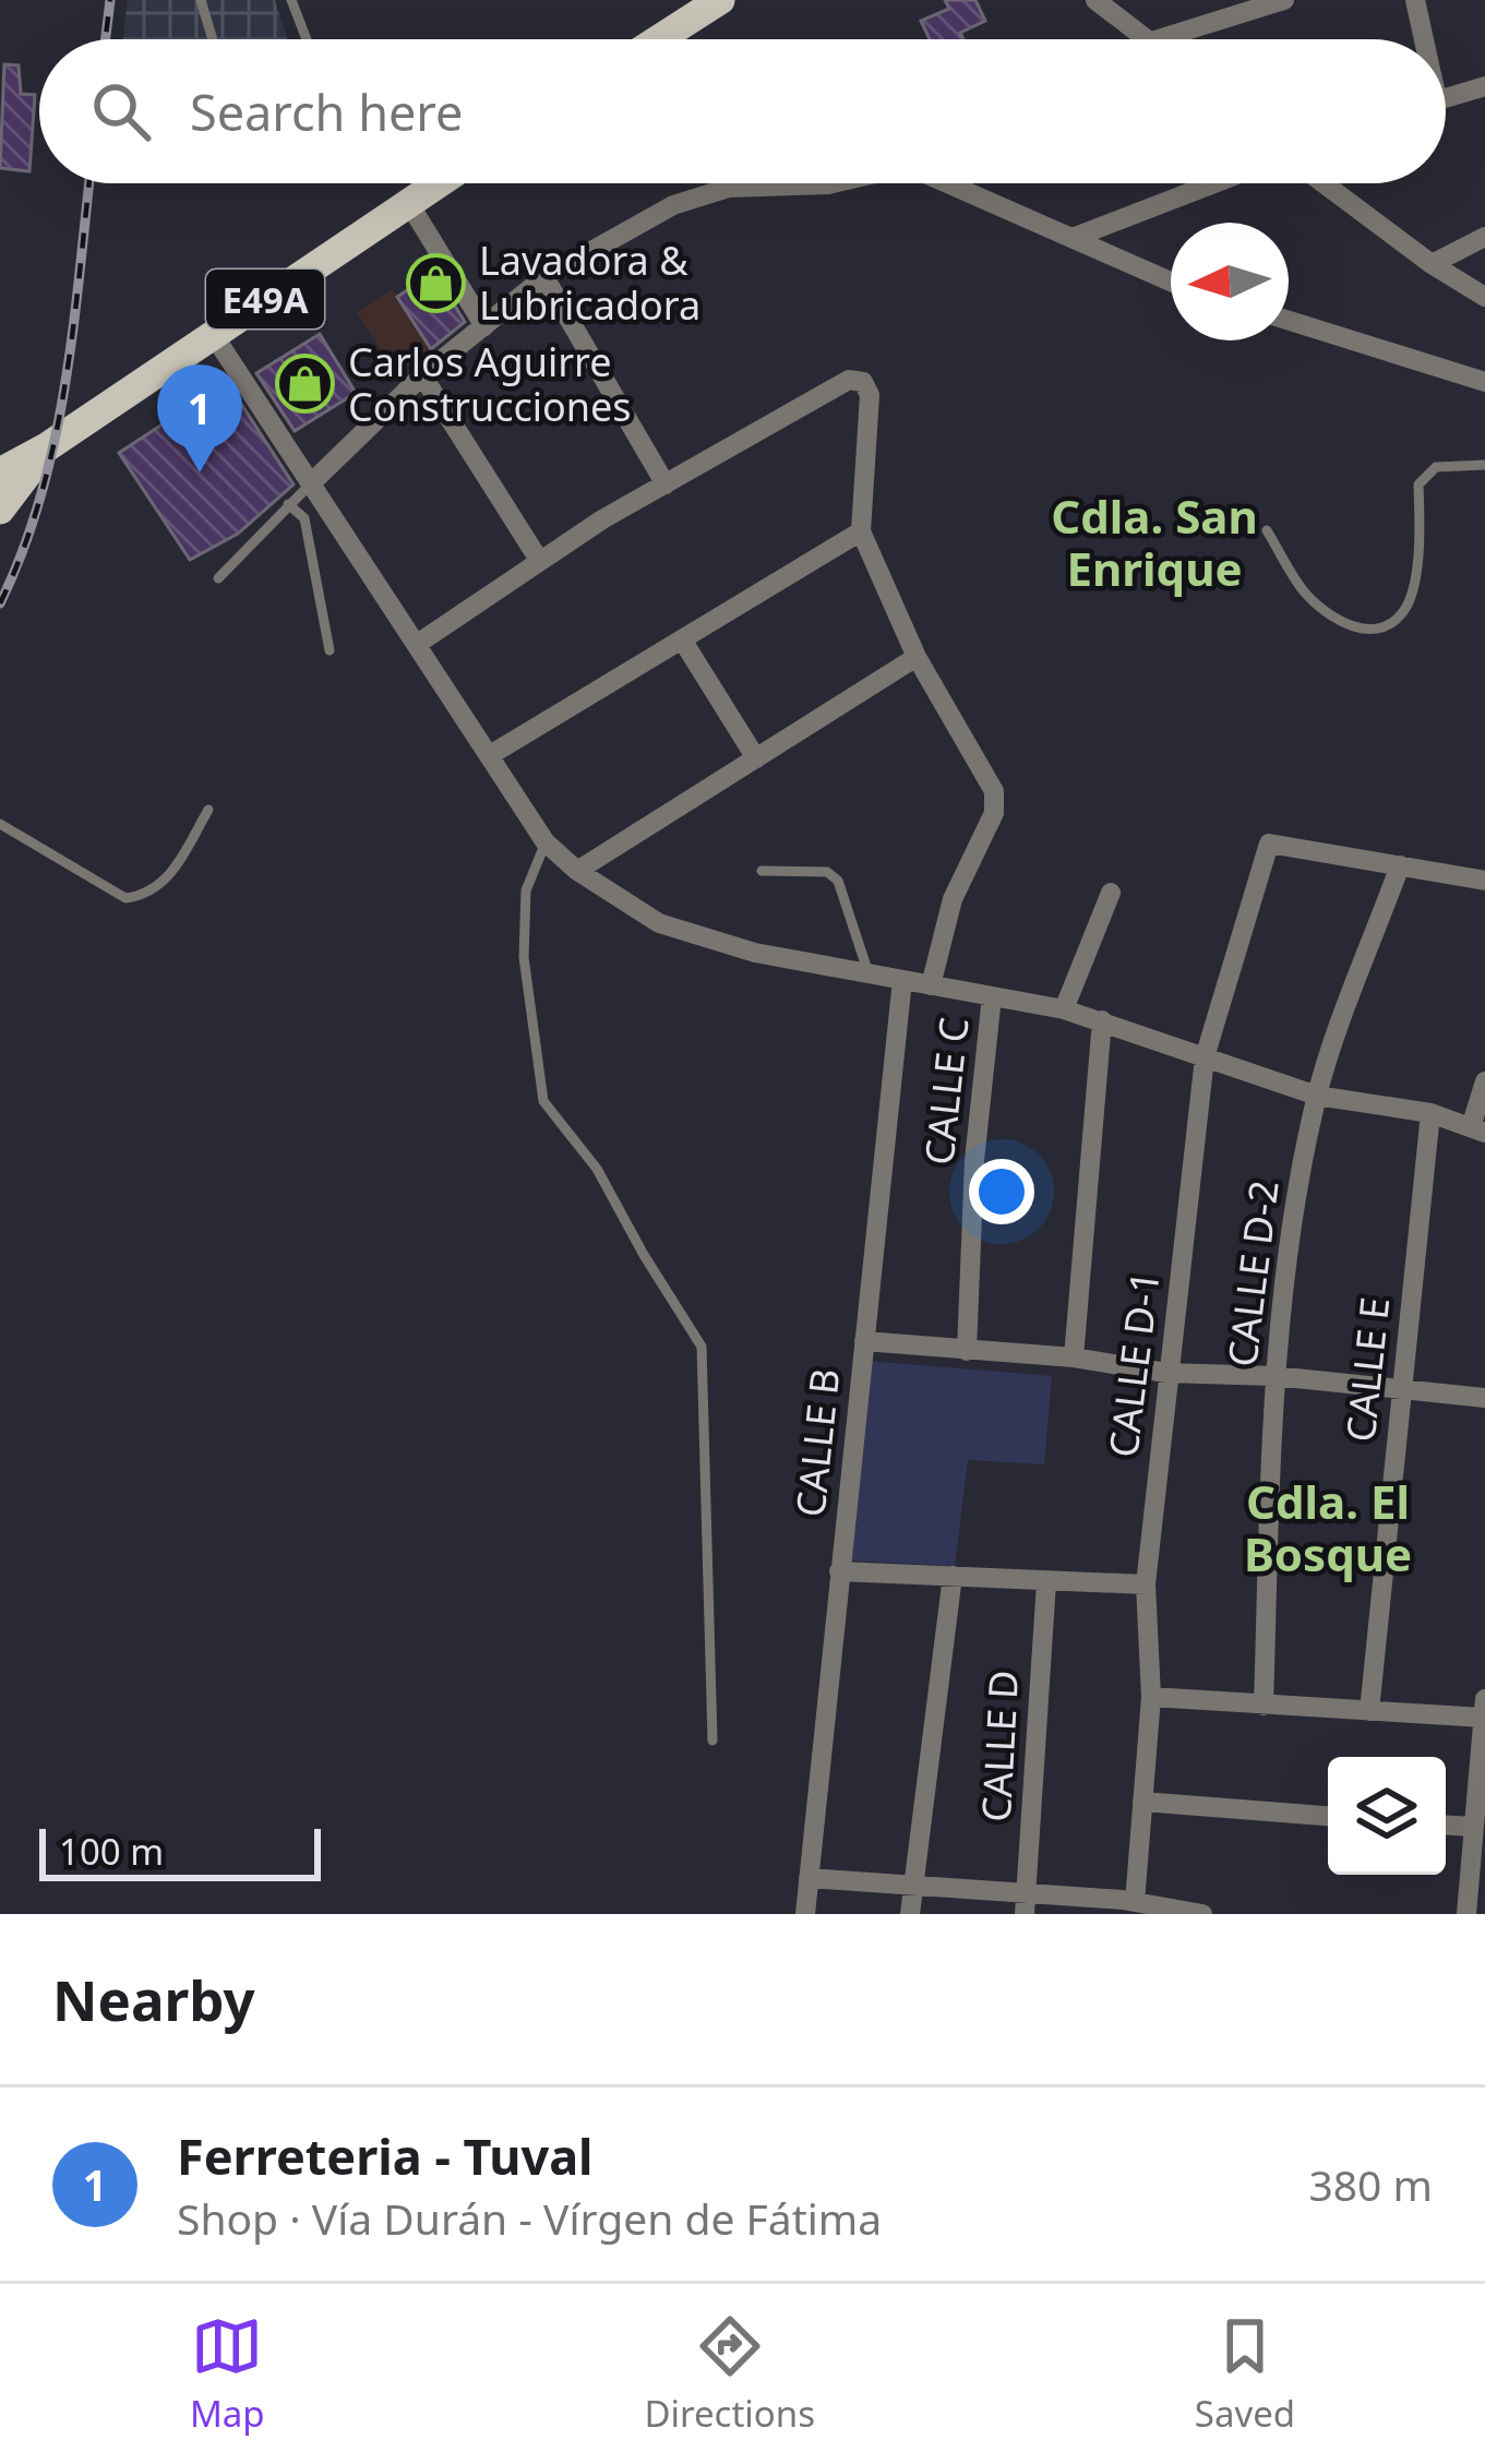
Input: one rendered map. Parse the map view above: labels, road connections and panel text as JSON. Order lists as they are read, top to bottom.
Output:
{
  "streets": {
    "main road": ["E49A"],
    "street": [
      "CALLE C",
      "CALLE D-2",
      "CALLE D-1",
      "CALLE E",
      "CALLE B",
      "CALLE D"
    ]
  },
  "crossings": [
    ["CALLE D-2", "CALLE D-1"]
  ],
  "districts": ["Cdla. San Enrique", "Cdla. El Bosque"],
  "places": {
    "shop": ["Lavadora & Lubricadora", "Carlos Aguirre Construcciones"]
  },
  "scale_bar": "100 m",
  "north": "left",
  "page": {
    "search": "Search here",
    "pins": "1",
    "scale": "100 m",
    "heading": "Nearby",
    "list": [
      {
        "mark": "1",
        "name": "Ferreteria - Tuval",
        "note": "Shop · Vía Durán - Vírgen de Fátima",
        "value": "380 m"
      }
    ],
    "nav": ["Map", "Directions", "Saved"]
  }
}
